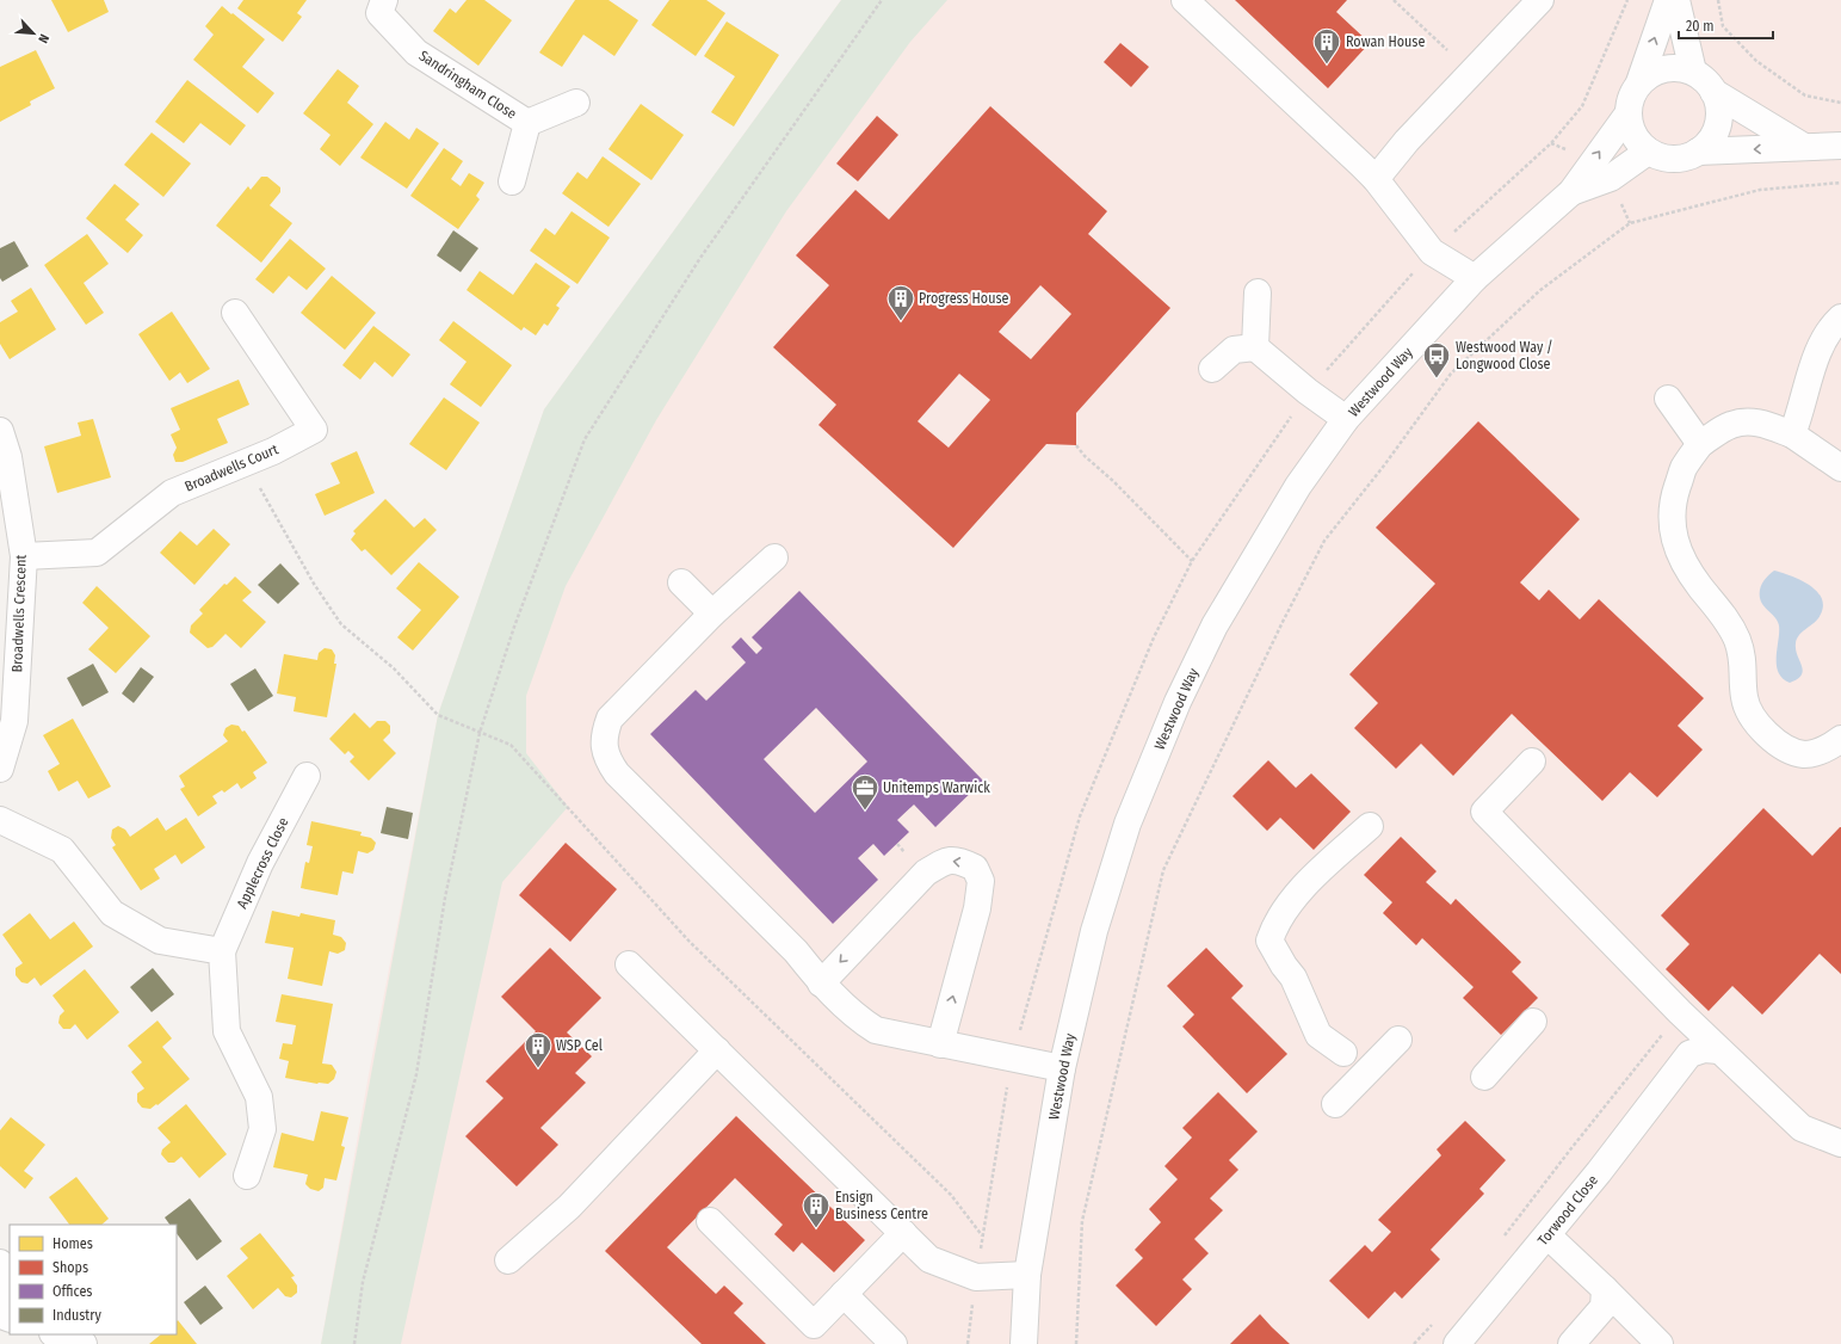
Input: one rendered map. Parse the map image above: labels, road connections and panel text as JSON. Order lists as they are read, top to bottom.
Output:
{
  "streets": {
    "street": [
      "Sandringham Close",
      "Westwood Way",
      "Broadwells Court",
      "Broadwells Crescent",
      "Applecross Close",
      "Torwood Close"
    ]
  },
  "crossings": [
    ["Broadwells Court", "Broadwells Crescent"]
  ],
  "places": {
    "building": [
      "Rowan House",
      "Progress House",
      "WSP Cel",
      "Ensign Business Centre"
    ],
    "bus stop": ["Westwood Way / Longwood Close"],
    "office": ["Unitemps Warwick"]
  },
  "legend": [
    "Homes",
    "Shops",
    "Offices",
    "Industry"
  ],
  "scale_bar": "20 m",
  "north": "bottom right"
}
